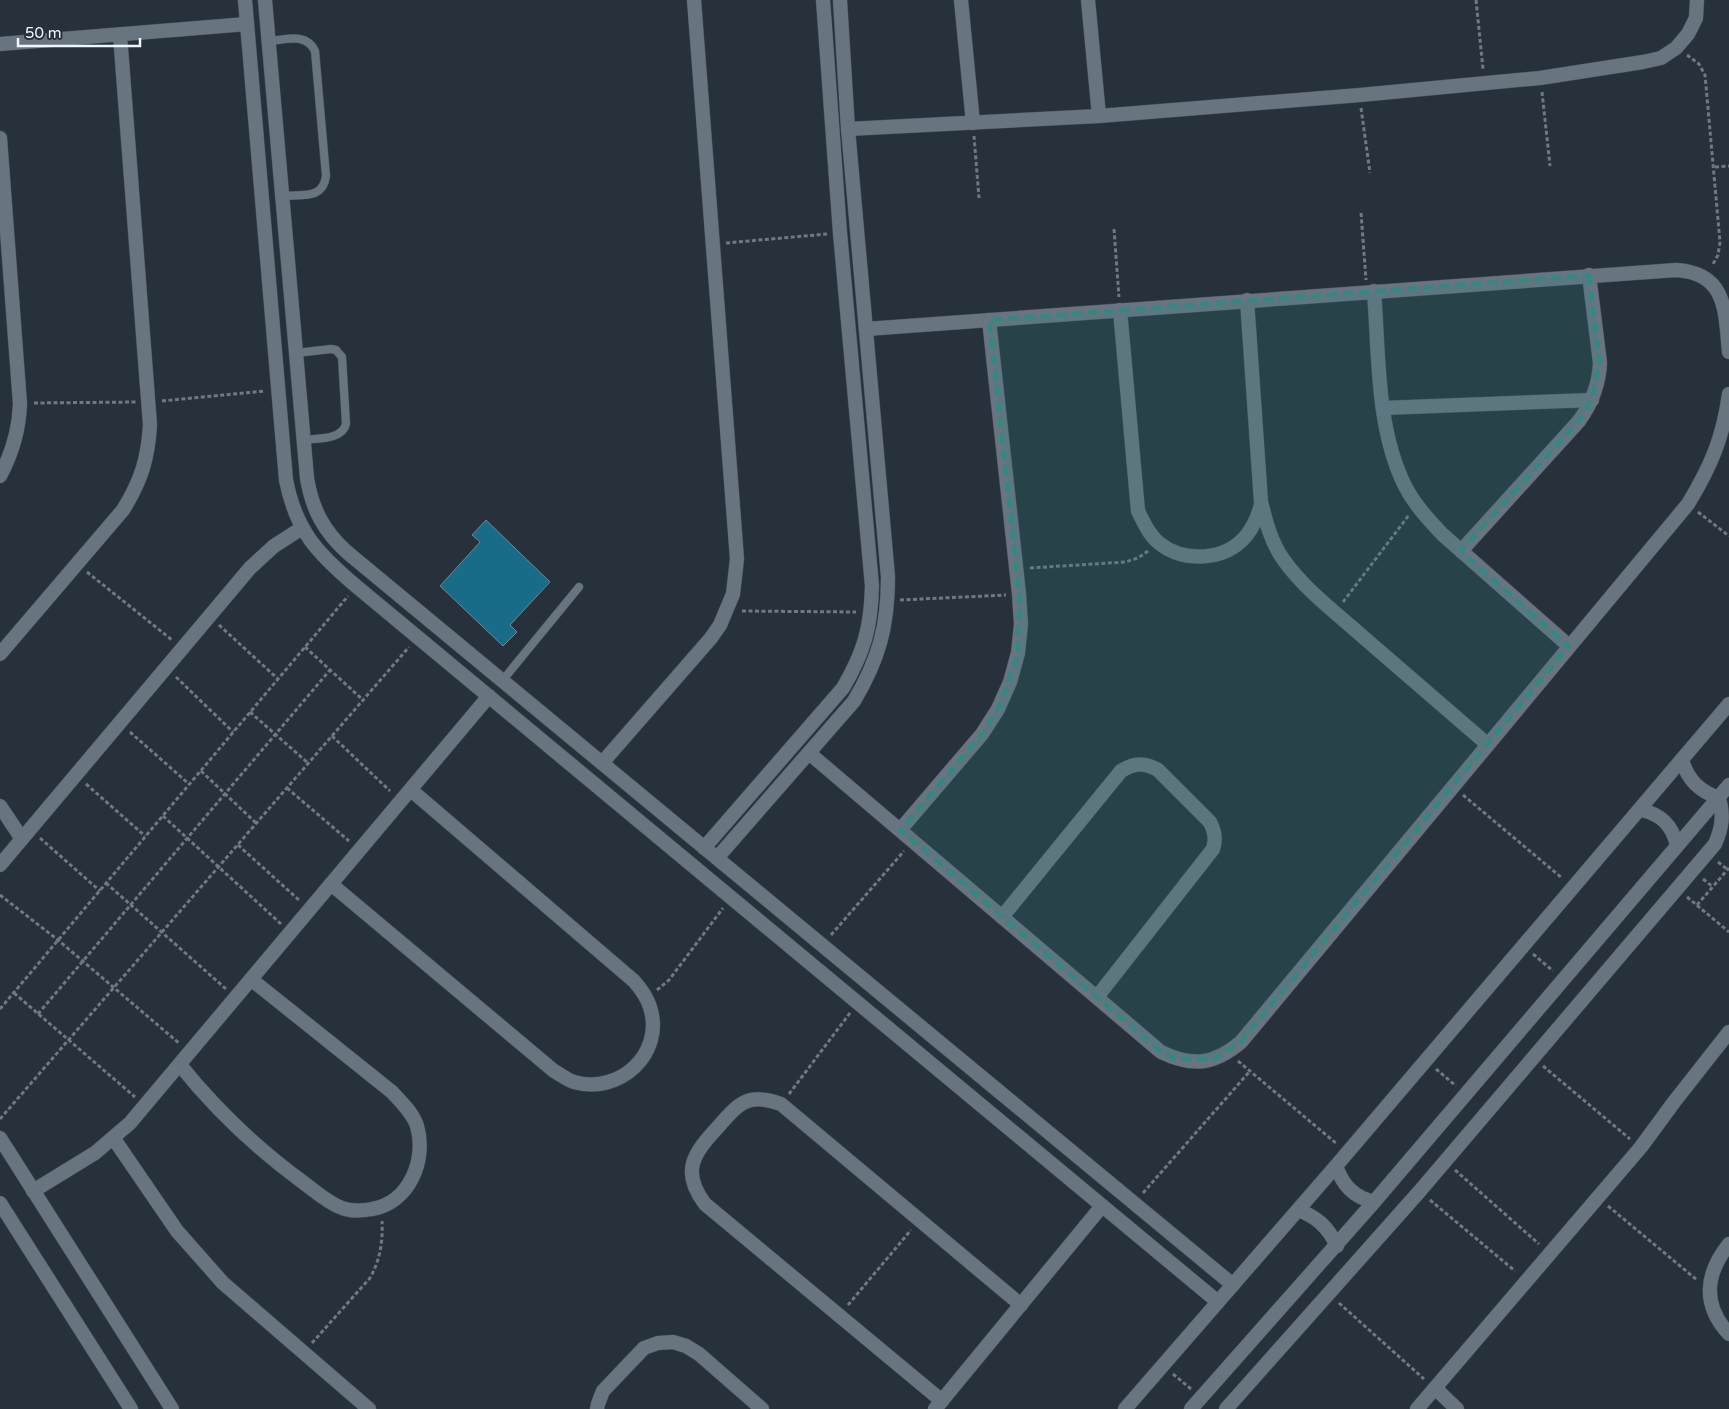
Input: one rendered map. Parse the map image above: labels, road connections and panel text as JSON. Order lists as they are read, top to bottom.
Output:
{
  "scale_bar": "50 m"
}
